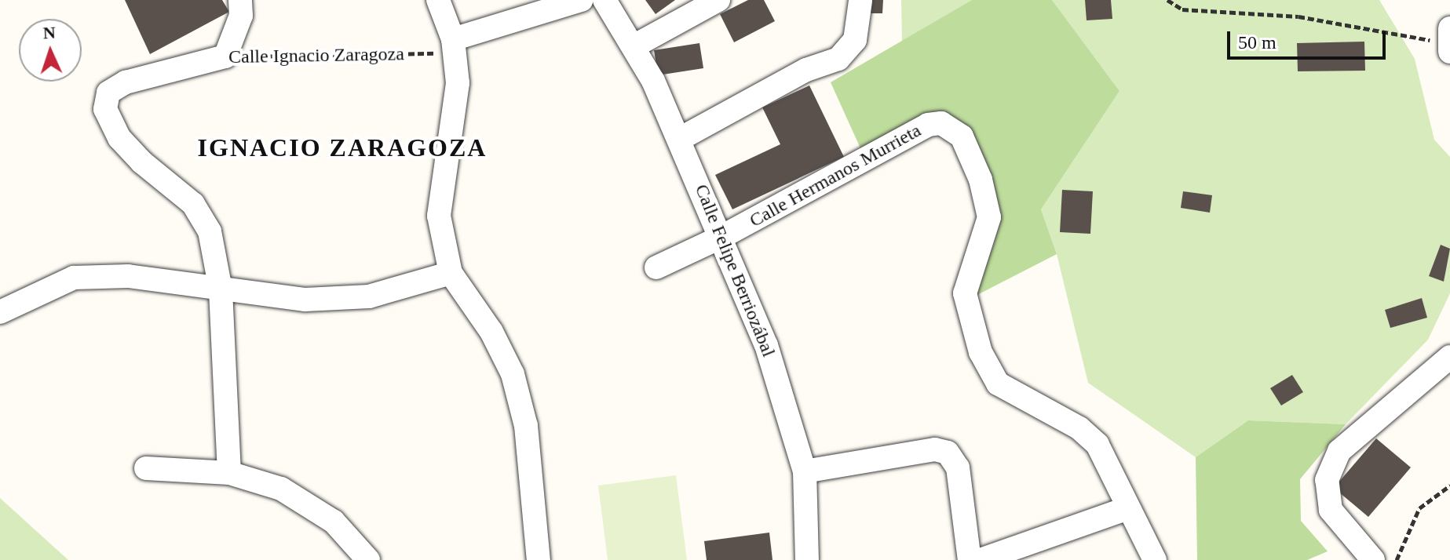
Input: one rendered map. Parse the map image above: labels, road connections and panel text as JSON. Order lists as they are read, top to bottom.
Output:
{
  "streets": {
    "street": ["Calle Ignacio Zaragoza", "Calle Hermanos Murrieta", "Calle Felipe Berriozábal"]
  },
  "crossings": [
    ["Calle Hermanos Murrieta", "Calle Felipe Berriozábal"]
  ],
  "districts": ["IGNACIO ZARAGOZA"],
  "scale_bar": "50 m",
  "north": "top"
}
